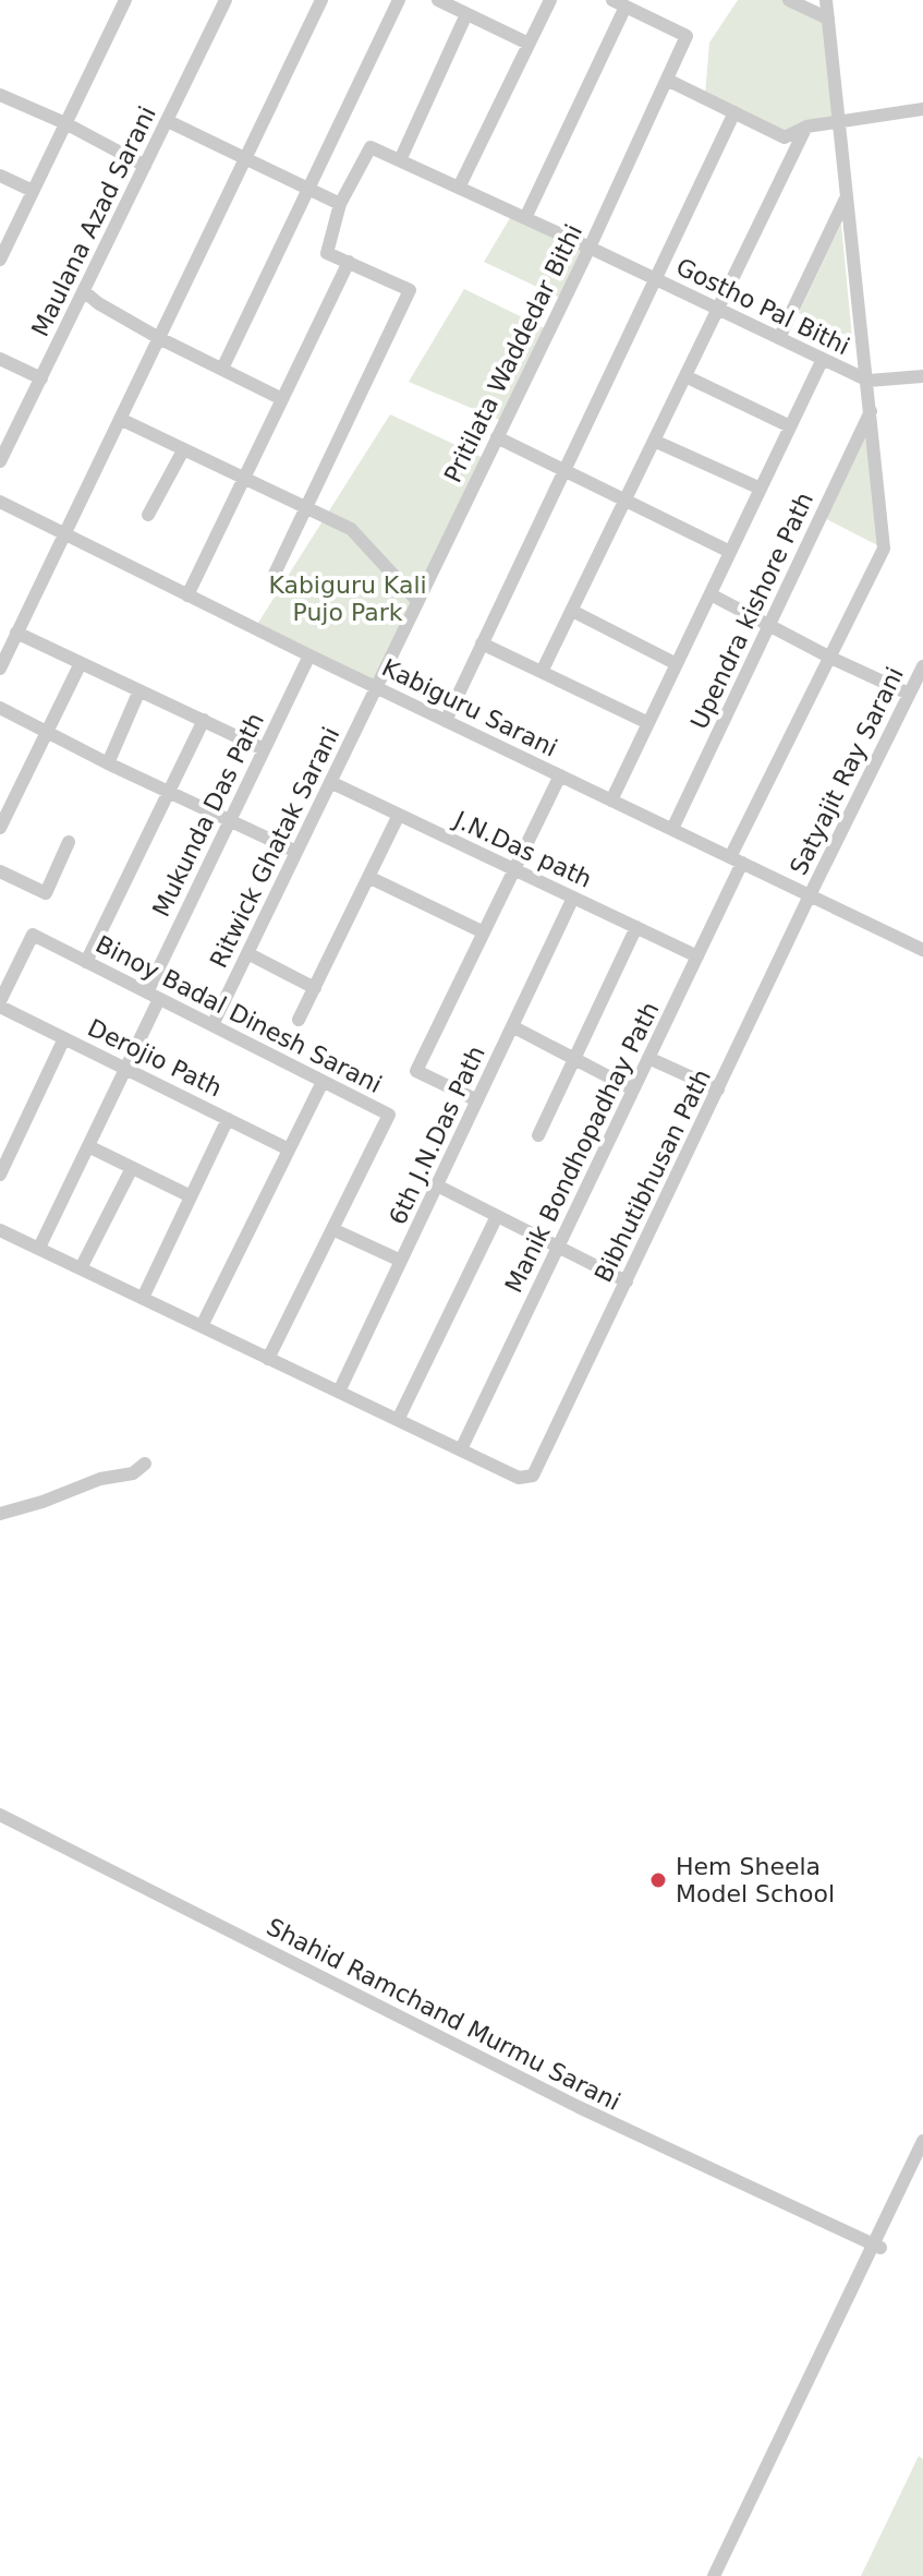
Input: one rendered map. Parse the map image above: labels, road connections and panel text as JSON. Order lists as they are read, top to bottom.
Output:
{
  "streets": {
    "street": [
      "Maulana Azad Sarani",
      "Gostho Pal Bithi",
      "Pritilata Waddedar Bithi",
      "Upendra kishore Path",
      "Kabiguru Sarani",
      "Satyajit Ray Sarani",
      "Mukunda Das Path",
      "Ritwick Ghatak Sarani",
      "J.N.Das path",
      "Binoy Badal Dinesh Sarani",
      "Derojio Path",
      "6th J.N.Das Path",
      "Manik Bondhopadhay Path",
      "Bibhutibhusan Path",
      "Shahid Ramchand Murmu Sarani"
    ]
  },
  "crossings": [
    ["Gostho Pal Bithi", "Pritilata Waddedar Bithi"],
    ["Gostho Pal Bithi", "Manik Bondhopadhay Path"],
    ["Pritilata Waddedar Bithi", "Kabiguru Sarani"],
    ["Pritilata Waddedar Bithi", "Ritwick Ghatak Sarani"],
    ["Upendra kishore Path", "Kabiguru Sarani"],
    ["Upendra kishore Path", "Manik Bondhopadhay Path"],
    ["Kabiguru Sarani", "Satyajit Ray Sarani"],
    ["Kabiguru Sarani", "Mukunda Das Path"],
    ["Kabiguru Sarani", "Ritwick Ghatak Sarani"],
    ["Kabiguru Sarani", "Manik Bondhopadhay Path"],
    ["Kabiguru Sarani", "Bibhutibhusan Path"],
    ["Satyajit Ray Sarani", "Bibhutibhusan Path"],
    ["Mukunda Das Path", "Binoy Badal Dinesh Sarani"],
    ["Mukunda Das Path", "Derojio Path"],
    ["Ritwick Ghatak Sarani", "J.N.Das path"],
    ["Ritwick Ghatak Sarani", "Binoy Badal Dinesh Sarani"],
    ["J.N.Das path", "6th J.N.Das Path"],
    ["J.N.Das path", "Manik Bondhopadhay Path"],
    ["Binoy Badal Dinesh Sarani", "Derojio Path"],
    ["Manik Bondhopadhay Path", "Bibhutibhusan Path"]
  ],
  "parks": ["Kabiguru Kali Pujo Park"],
  "places": ["Hem Sheela Model School"]
}
